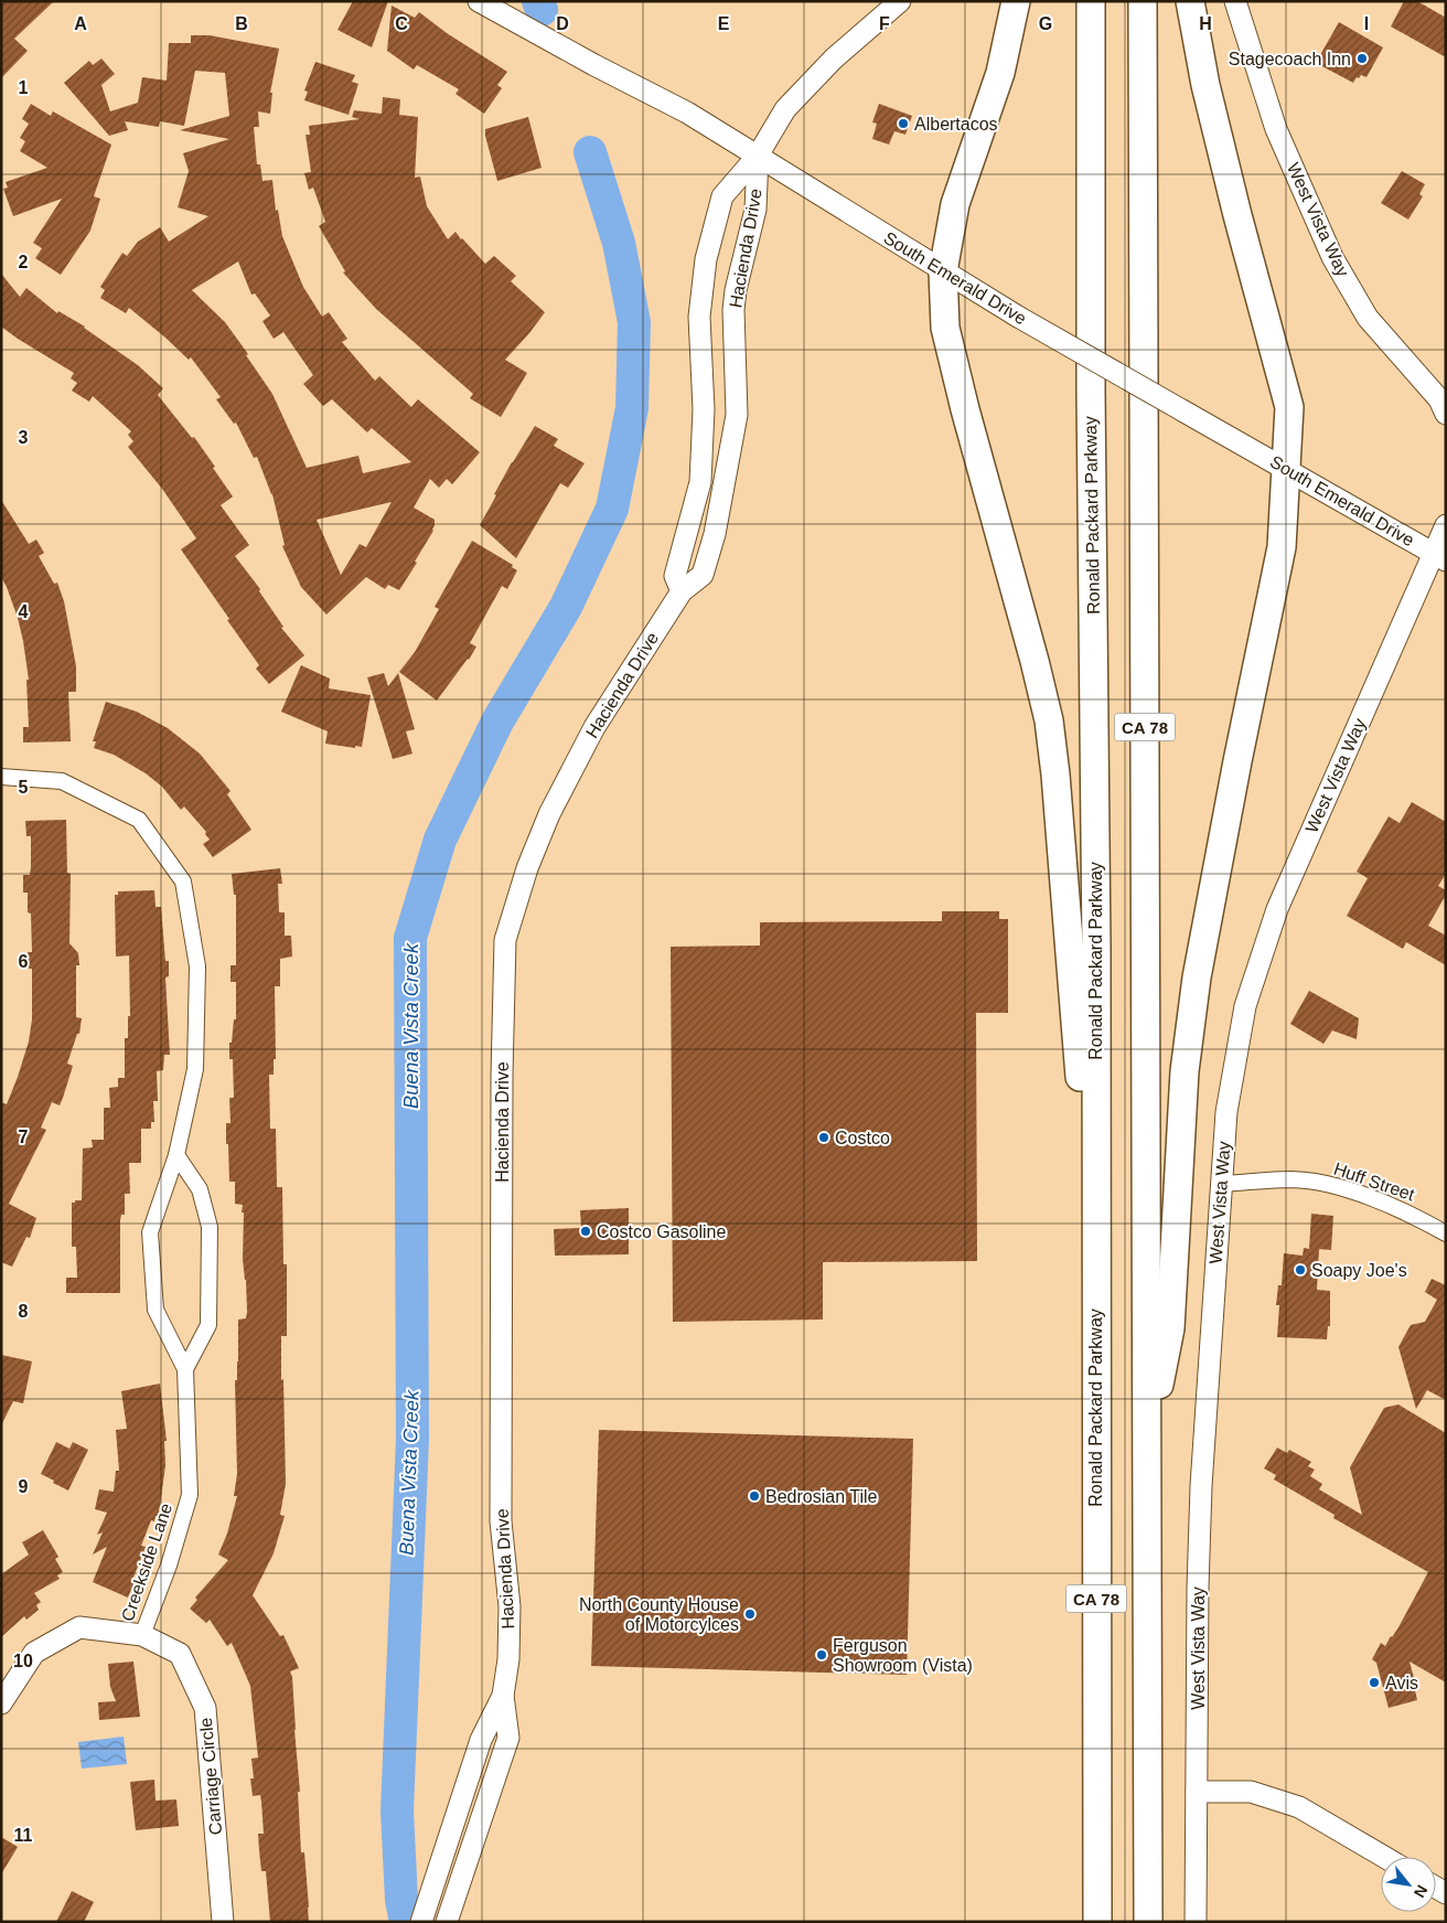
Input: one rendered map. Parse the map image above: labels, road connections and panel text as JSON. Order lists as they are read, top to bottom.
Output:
{
  "streets": {
    "highway": ["Ronald Packard Parkway", "CA 78"],
    "main road": [
      "West Vista Way",
      "Hacienda Drive",
      "South Emerald Drive",
      "Carriage Circle"
    ],
    "street": ["Huff Street", "Creekside Lane"]
  },
  "crossings": [
    ["West Vista Way", "South Emerald Drive"],
    ["West Vista Way", "Huff Street"],
    ["Hacienda Drive", "South Emerald Drive"],
    ["Creekside Lane", "Carriage Circle"]
  ],
  "water": ["Buena Vista Creek"],
  "places": [
    "Stagecoach Inn",
    "Albertacos",
    "Costco",
    "Costco Gasoline",
    "Soapy Joe's",
    "Bedrosian Tile",
    "North County House of Motorcylces",
    "Ferguson Showroom (Vista)",
    "Avis"
  ],
  "north": "bottom right",
  "grid": {
    "columns": [
      "A",
      "B",
      "C",
      "D",
      "E",
      "F",
      "G",
      "H",
      "I"
    ],
    "rows": [
      "1",
      "2",
      "3",
      "4",
      "5",
      "6",
      "7",
      "8",
      "9",
      "10",
      "11"
    ]
  }
}
